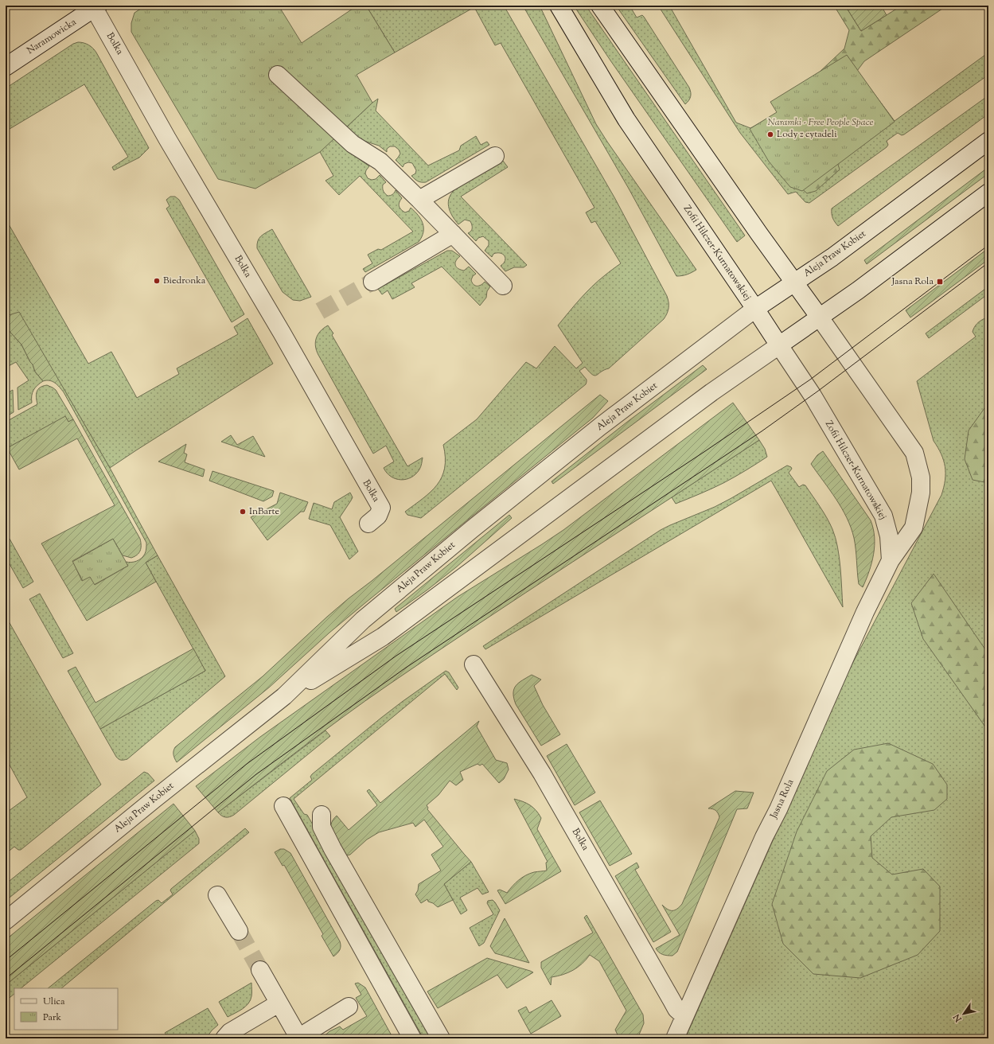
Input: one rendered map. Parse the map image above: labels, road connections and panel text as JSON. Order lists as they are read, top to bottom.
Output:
{
  "streets": {
    "street": [
      "Naramowicka",
      "Bolka",
      "Zofii Hilczer-Kurnatowskiej",
      "Aleja Praw Kobiet",
      "Jasna Rola"
    ]
  },
  "crossings": [
    ["Naramowicka", "Bolka"],
    ["Bolka", "Jasna Rola"],
    ["Zofii Hilczer-Kurnatowskiej", "Aleja Praw Kobiet"],
    ["Zofii Hilczer-Kurnatowskiej", "Jasna Rola"]
  ],
  "parks": ["Naramki - Free People Space"],
  "places": {
    "other": ["Lody z cytadeli", "Biedronka", "InBarte"],
    "transit": ["Jasna Rola"]
  },
  "legend": ["Ulica", "Park"],
  "north": "bottom left"
}
